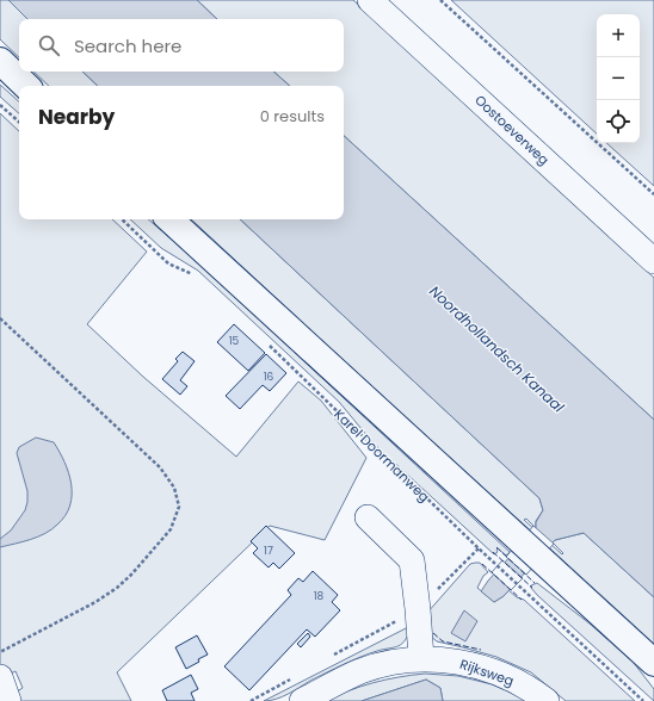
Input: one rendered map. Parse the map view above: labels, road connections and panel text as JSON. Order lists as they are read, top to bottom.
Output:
{
  "streets": {
    "street": ["Oostoeverweg", "Rijksweg"],
    "path": ["Karel Doormanweg"]
  },
  "water": ["Noordhollandsch Kanaal"],
  "house_numbers": [
    "15",
    "16",
    "17",
    "18"
  ],
  "page": {
    "map_buttons": ["+", "−"],
    "search": "Search here",
    "heading": ["Nearby", "0 results"]
  }
}
